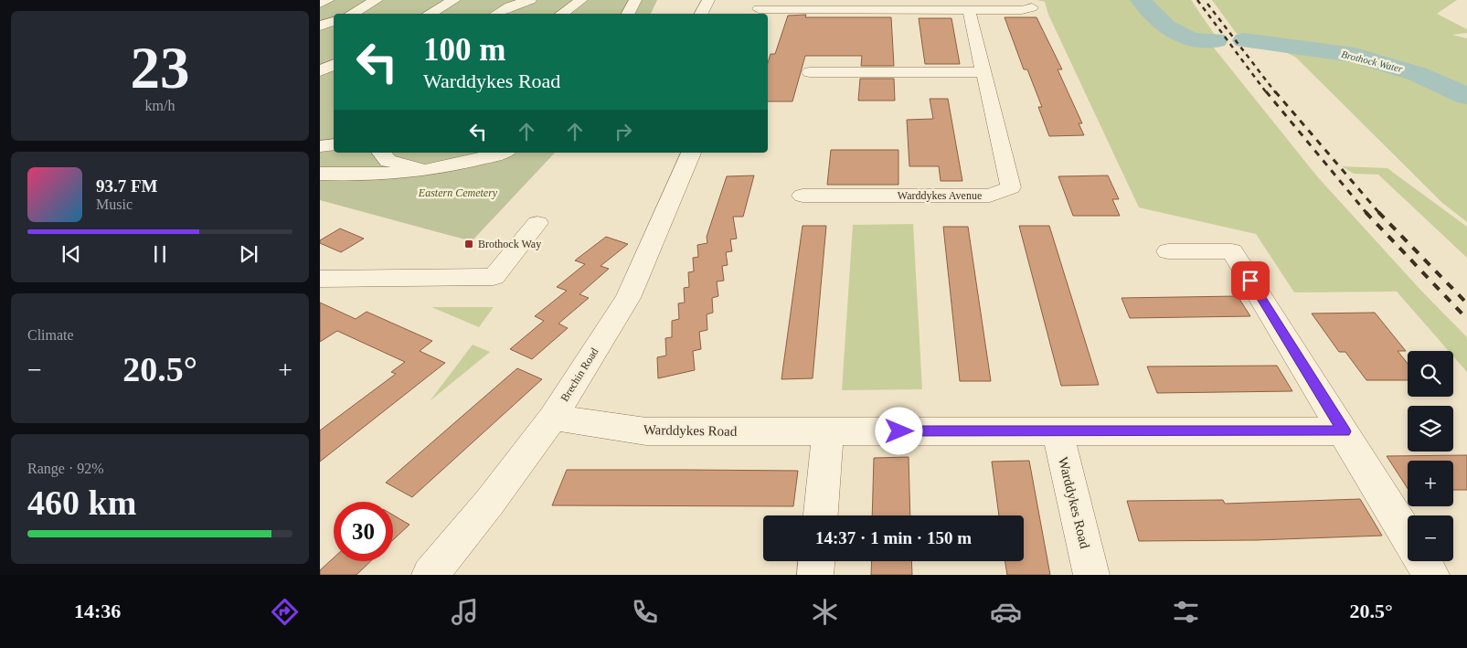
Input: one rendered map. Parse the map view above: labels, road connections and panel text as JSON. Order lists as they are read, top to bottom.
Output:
{
  "streets": {
    "street": ["Warddykes Avenue", "Brechin Road", "Warddykes Road"]
  },
  "crossings": [
    ["Brechin Road", "Warddykes Road"]
  ],
  "water": ["Brothock Water"],
  "parks": ["Eastern Cemetery"],
  "places": {
    "transit": ["Brothock Way"]
  },
  "page": {
    "tile": [
      ["23", "km/h"],
      "Climate",
      ["Range · 92%", "460 km"]
    ],
    "turn": ["100 m", "Warddykes Road"],
    "song": ["93.7 FM", "Music"],
    "heat": ["−", "20.5°", "+"],
    "map_buttons": ["+", "−"],
    "limit": "30",
    "trip": "14:37 · 1 min · 150 m",
    "tabs": ["14:36", "20.5°"]
  }
}
